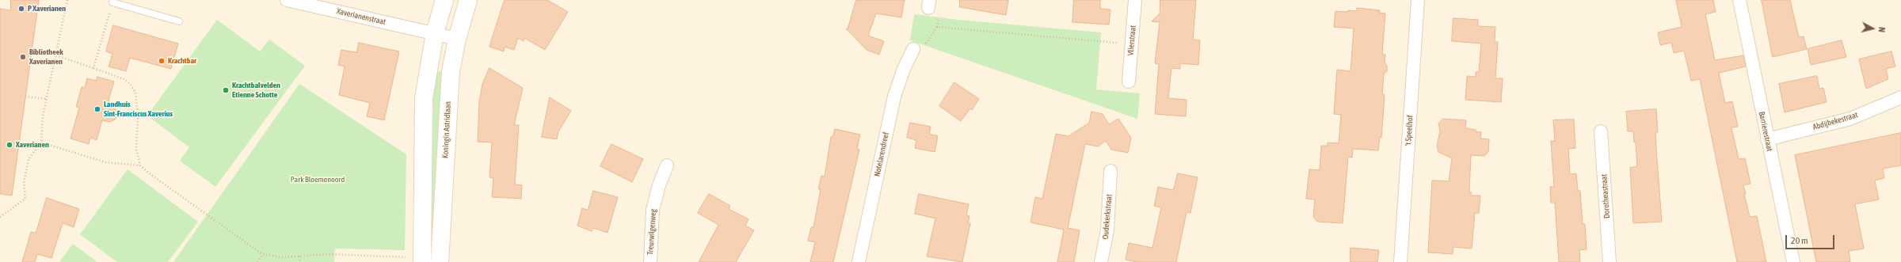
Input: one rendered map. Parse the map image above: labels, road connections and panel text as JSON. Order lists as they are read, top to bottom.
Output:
{
  "streets": {
    "main road": ["Koningin Astridlaan"],
    "street": [
      "Xaverianenstraat",
      "Vlierstraat",
      "Abdijbekestraat",
      "'t Speelhof",
      "Barrierestraat",
      "Notelarendreef",
      "Dorotheastraat",
      "Oudekerkstraat",
      "Treurwilgenweg"
    ]
  },
  "crossings": [
    ["Xaverianenstraat", "Koningin Astridlaan"],
    ["Abdijbekestraat", "Barrierestraat"]
  ],
  "parks": ["Park Bloemenoord"],
  "places": [
    "P Xaverianen",
    "Bibliotheek Xaverianen",
    "Krachtbar",
    "Krachtbalvelden Etienne Schotte",
    "Landhuis Sint-Franciscus Xaverius",
    "Xaverianen"
  ],
  "scale_bar": "20 m",
  "north": "right"
}
